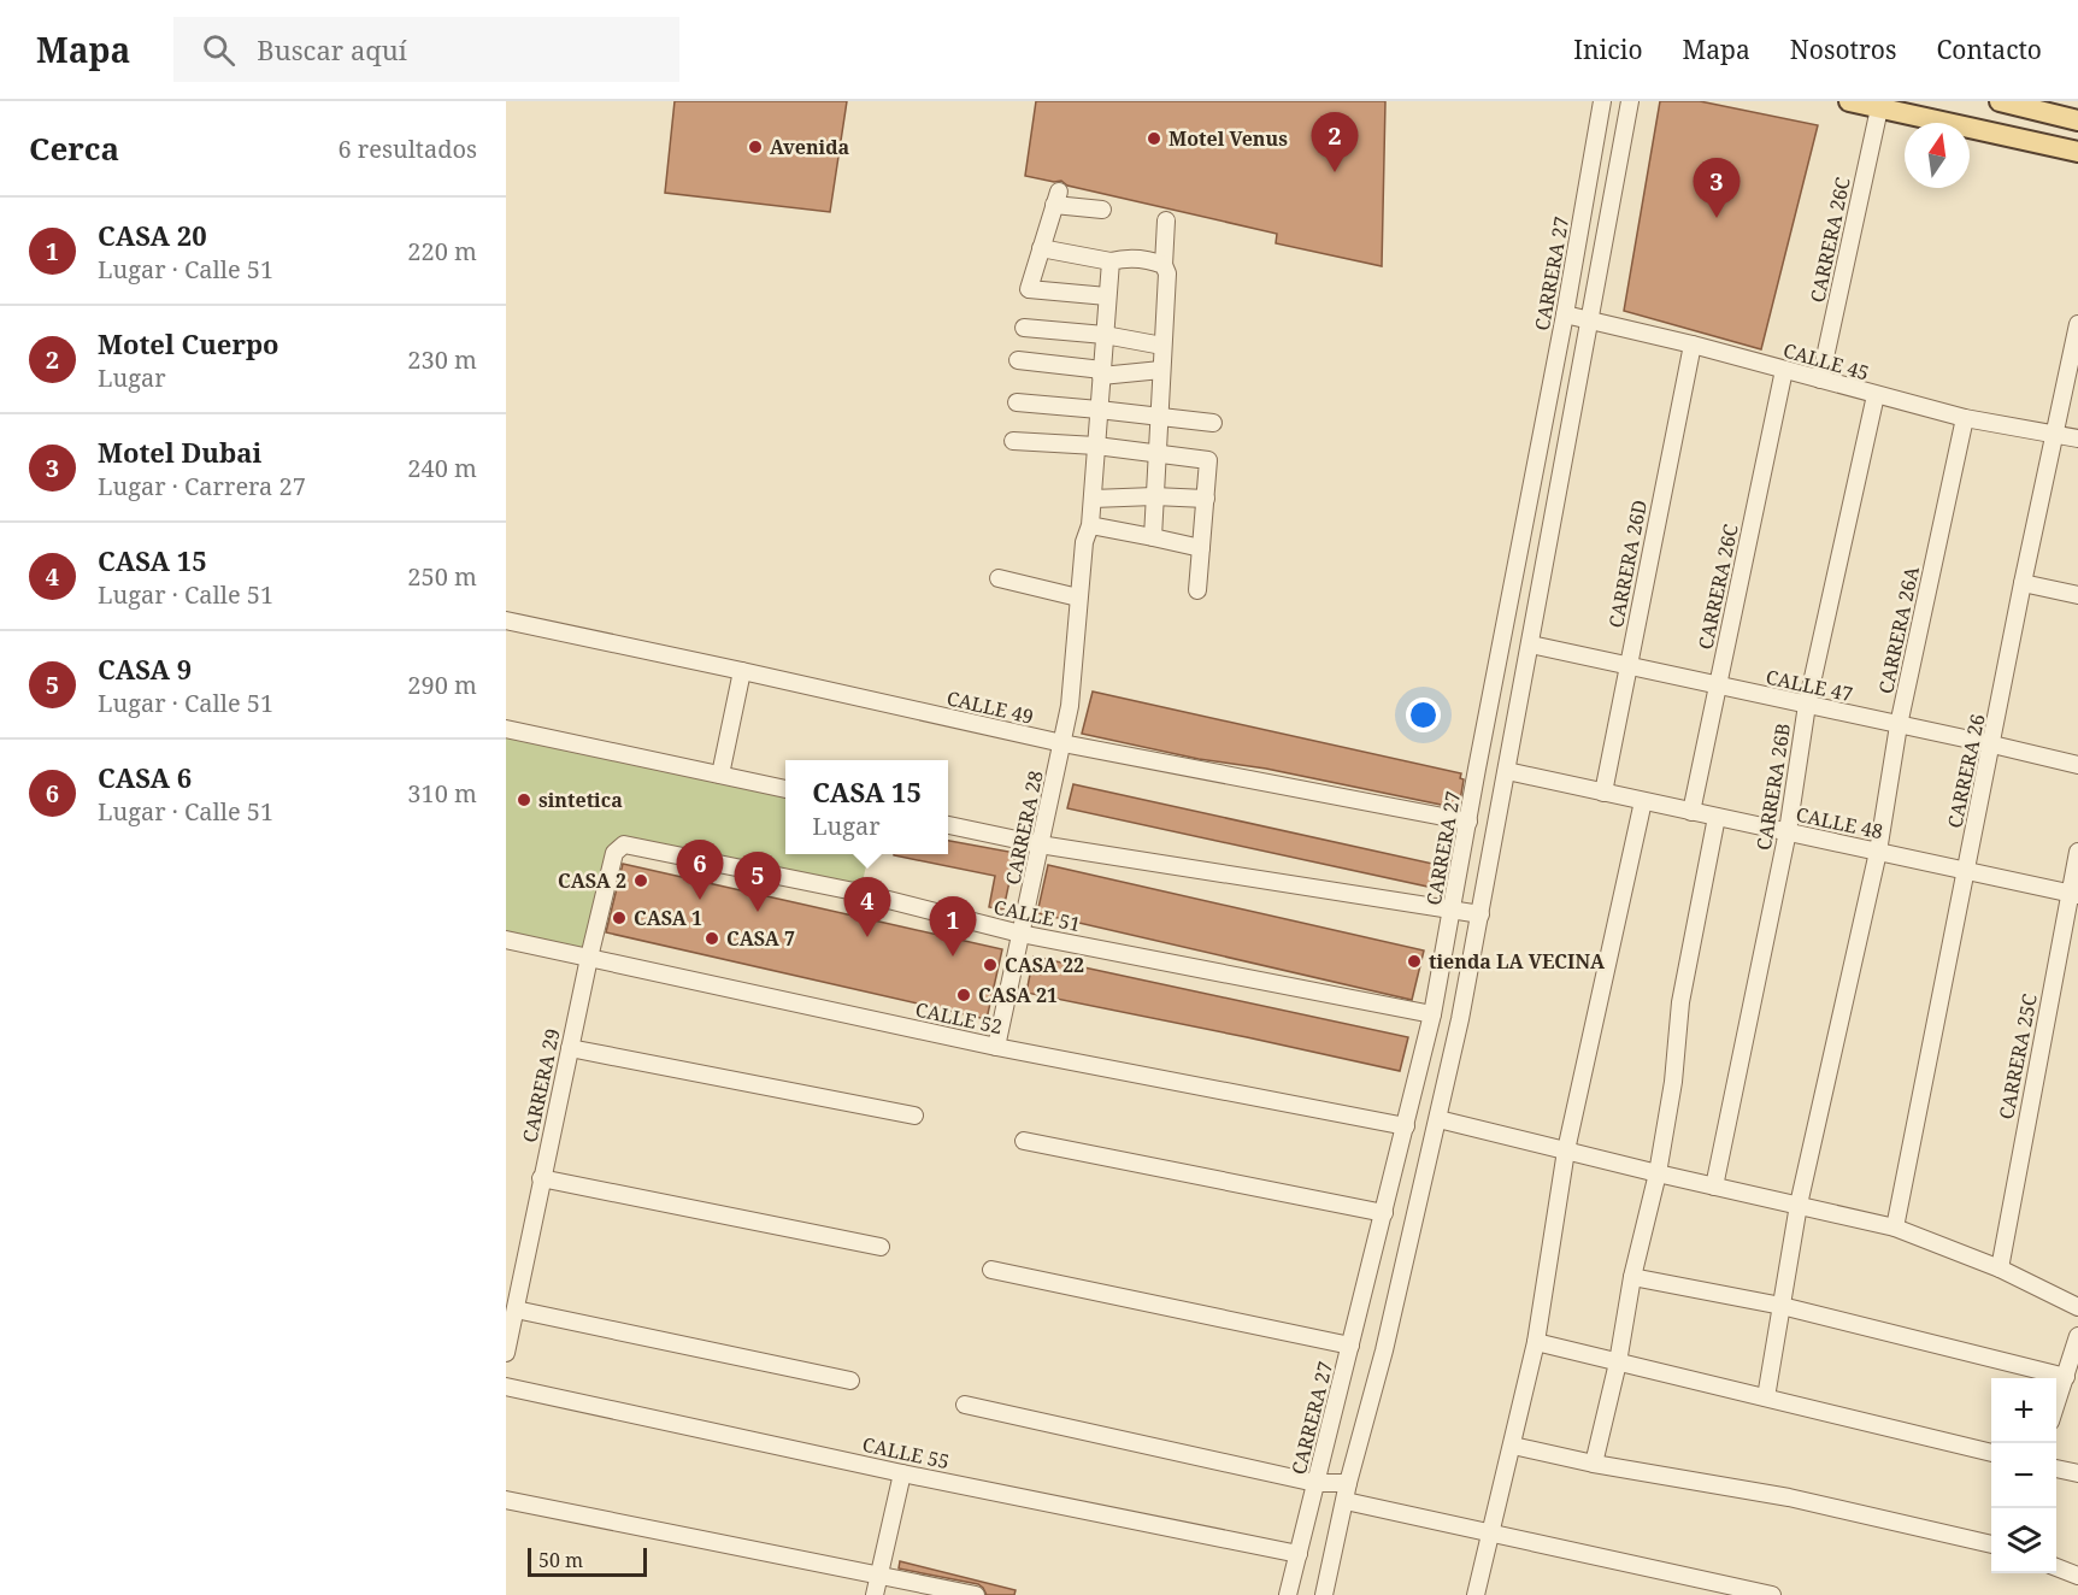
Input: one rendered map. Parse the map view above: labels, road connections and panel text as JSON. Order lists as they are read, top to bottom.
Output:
{
  "streets": {
    "street": [
      "CARRERA 26C",
      "CARRERA 27",
      "CALLE 45",
      "CARRERA 26D",
      "CARRERA 26A",
      "CALLE 47",
      "CALLE 49",
      "CARRERA 26",
      "CARRERA 26B",
      "CALLE 48",
      "CARRERA 28",
      "CALLE 51",
      "CALLE 52",
      "CARRERA 25C",
      "CARRERA 29",
      "CALLE 55"
    ]
  },
  "crossings": [
    ["CARRERA 26C", "CALLE 45"],
    ["CARRERA 26C", "CALLE 47"],
    ["CARRERA 26C", "CALLE 48"],
    ["CARRERA 27", "CALLE 45"],
    ["CARRERA 27", "CALLE 49"],
    ["CARRERA 27", "CALLE 51"],
    ["CARRERA 27", "CALLE 52"],
    ["CARRERA 27", "CALLE 55"],
    ["CALLE 45", "CARRERA 26D"],
    ["CALLE 45", "CARRERA 26A"],
    ["CALLE 45", "CARRERA 26"],
    ["CALLE 45", "CARRERA 26B"],
    ["CARRERA 26D", "CALLE 47"],
    ["CARRERA 26D", "CALLE 48"],
    ["CARRERA 26A", "CALLE 47"],
    ["CARRERA 26A", "CALLE 48"],
    ["CALLE 47", "CARRERA 26"],
    ["CALLE 47", "CARRERA 26B"],
    ["CALLE 49", "CARRERA 28"],
    ["CARRERA 26", "CALLE 48"],
    ["CARRERA 26B", "CALLE 48"],
    ["CALLE 48", "CARRERA 25C"],
    ["CARRERA 28", "CALLE 51"],
    ["CARRERA 28", "CALLE 52"],
    ["CALLE 51", "CARRERA 29"],
    ["CALLE 52", "CARRERA 29"]
  ],
  "places": [
    "Motel Venus",
    "Avenida",
    "sintetica",
    "CASA 2",
    "CASA 1",
    "CASA 7",
    "tienda LA VECINA",
    "CASA 22",
    "CASA 21"
  ],
  "scale_bar": "50 m",
  "north": "top",
  "page": {
    "header": "Mapa",
    "search": "Buscar aquí",
    "nav": [
      "Inicio",
      "Mapa",
      "Nosotros",
      "Contacto"
    ],
    "heading": ["Cerca", "6 resultados"],
    "pins": [
      "2",
      "3",
      "6",
      "5",
      "4",
      "1"
    ],
    "list": [
      {
        "mark": "1",
        "name": "CASA 20",
        "note": "Lugar · Calle 51",
        "value": "220 m"
      },
      {
        "mark": "2",
        "name": "Motel Cuerpo",
        "note": "Lugar",
        "value": "230 m"
      },
      {
        "mark": "3",
        "name": "Motel Dubai",
        "note": "Lugar · Carrera 27",
        "value": "240 m"
      },
      {
        "mark": "4",
        "name": "CASA 15",
        "note": "Lugar · Calle 51",
        "value": "250 m"
      },
      {
        "mark": "5",
        "name": "CASA 9",
        "note": "Lugar · Calle 51",
        "value": "290 m"
      },
      {
        "mark": "6",
        "name": "CASA 6",
        "note": "Lugar · Calle 51",
        "value": "310 m"
      }
    ],
    "popup": ["CASA 15", "Lugar"],
    "map_buttons": ["+", "−"],
    "scale": "50 m"
  }
}
